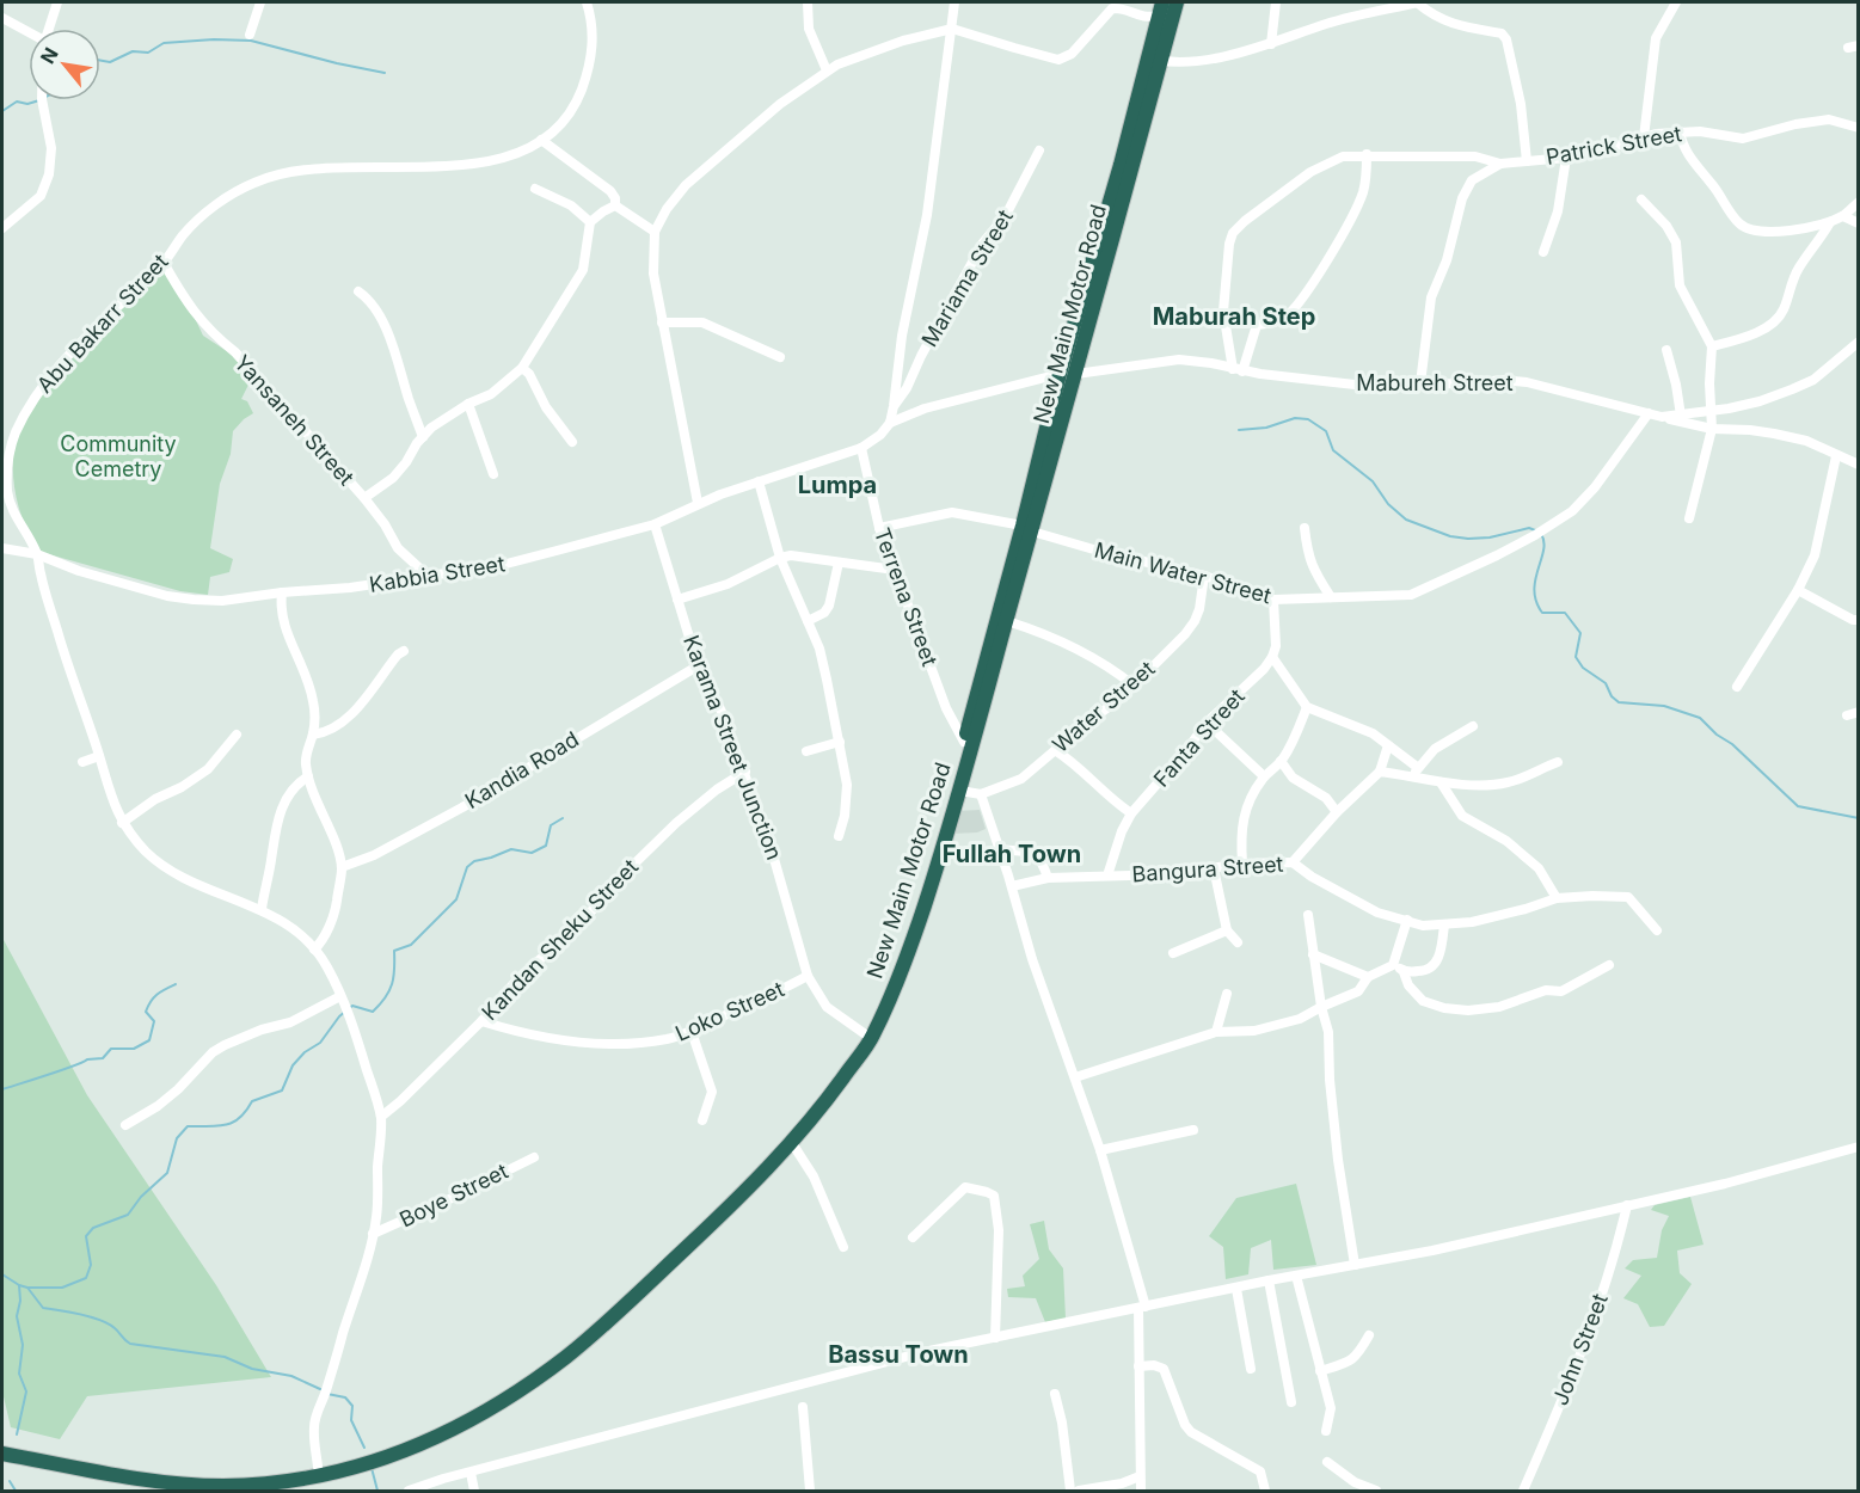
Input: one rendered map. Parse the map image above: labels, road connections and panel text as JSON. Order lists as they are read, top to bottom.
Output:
{
  "streets": {
    "highway": ["New Main Motor Road"],
    "street": [
      "Patrick Street",
      "Mariama Street",
      "Abu Bakarr Street",
      "Mabureh Street",
      "Yansaneh Street",
      "Main Water Street",
      "Kabbia Street",
      "Terrena Street",
      "Water Street",
      "Fanta Street",
      "Karama Street Junction",
      "Kandia Road",
      "Bangura Street",
      "Kandan Sheku Street",
      "Loko Street",
      "Boye Street",
      "John Street"
    ]
  },
  "crossings": [
    ["Patrick Street", "Mabureh Street"],
    ["New Main Motor Road", "Mabureh Street"],
    ["New Main Motor Road", "Main Water Street"],
    ["New Main Motor Road", "Terrena Street"],
    ["New Main Motor Road", "Karama Street Junction"],
    ["Abu Bakarr Street", "Yansaneh Street"],
    ["Abu Bakarr Street", "Kabbia Street"],
    ["Abu Bakarr Street", "Kandan Sheku Street"],
    ["Mabureh Street", "Main Water Street"],
    ["Yansaneh Street", "Kabbia Street"],
    ["Main Water Street", "Terrena Street"],
    ["Main Water Street", "Water Street"],
    ["Kabbia Street", "Terrena Street"],
    ["Kabbia Street", "Karama Street Junction"],
    ["Fanta Street", "Bangura Street"],
    ["Karama Street Junction", "Kandia Road"],
    ["Karama Street Junction", "Kandan Sheku Street"],
    ["Karama Street Junction", "Loko Street"],
    ["Kandan Sheku Street", "Loko Street"]
  ],
  "districts": [
    "Maburah Step",
    "Lumpa",
    "Fullah Town",
    "Bassu Town"
  ],
  "parks": ["Community Cemetry"],
  "north": "top left"
}
